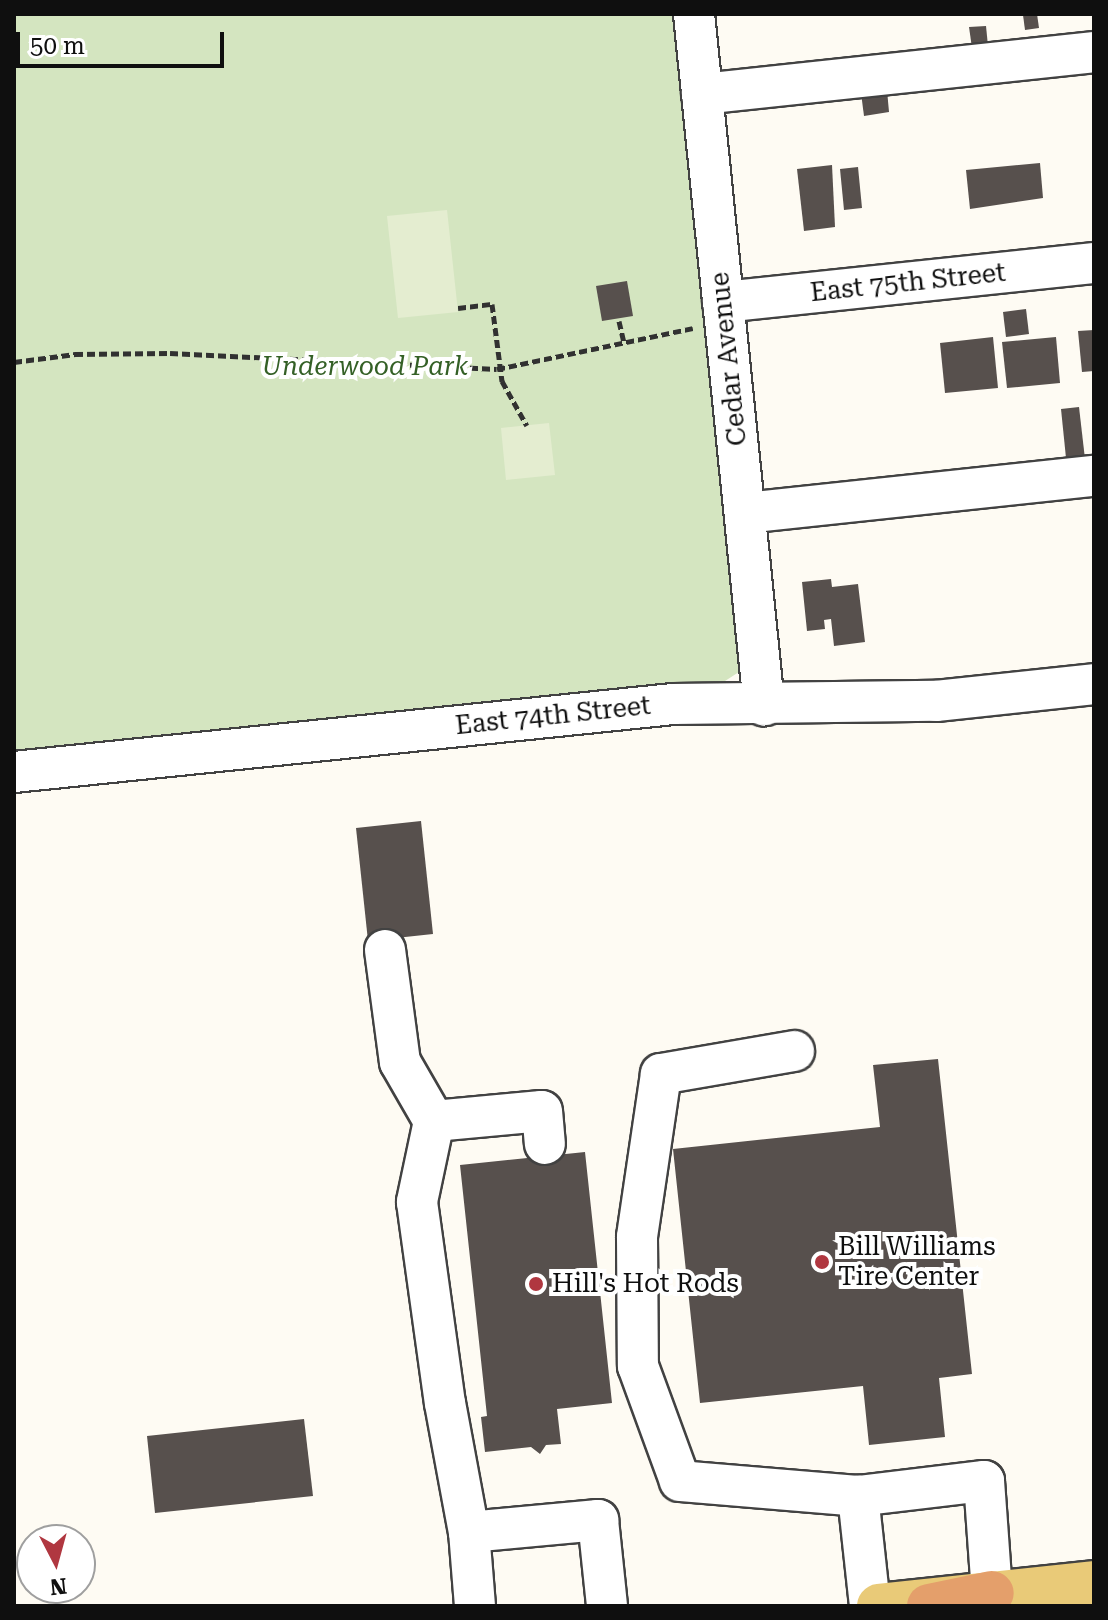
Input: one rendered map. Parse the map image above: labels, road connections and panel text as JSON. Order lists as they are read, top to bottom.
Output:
{
  "streets": {
    "street": ["East 75th Street", "Cedar Avenue", "East 74th Street"]
  },
  "crossings": [
    ["East 75th Street", "Cedar Avenue"],
    ["Cedar Avenue", "East 74th Street"]
  ],
  "parks": ["Underwood Park"],
  "places": ["Bill Williams Tire Center", "Hill's Hot Rods"],
  "scale_bar": "50 m",
  "north": "bottom"
}
